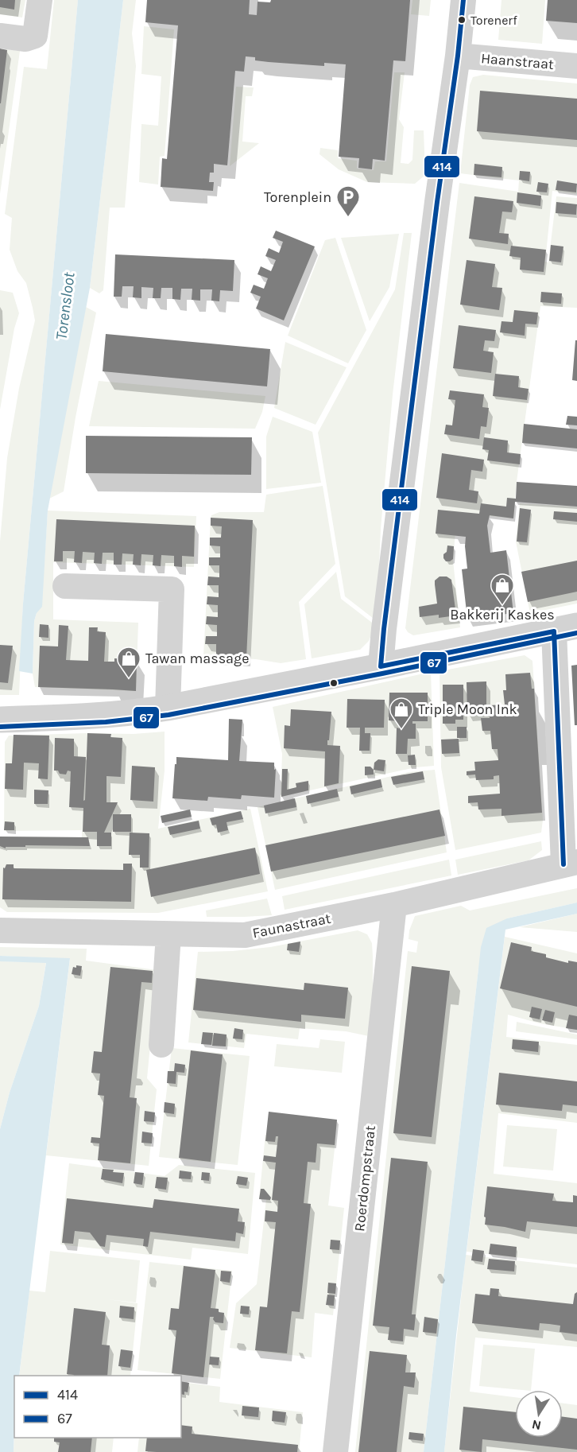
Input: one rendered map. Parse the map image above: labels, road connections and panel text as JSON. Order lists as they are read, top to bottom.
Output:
{
  "streets": {
    "street": ["Haanstraat", "Faunastraat", "Roerdompstraat"]
  },
  "crossings": [
    ["Faunastraat", "Roerdompstraat"]
  ],
  "water": ["Torensloot"],
  "places": {
    "other": ["Torenerf"],
    "parking": ["Torenplein"],
    "shop": ["Bakkerij Kaskes", "Tawan massage", "Triple Moon Ink"]
  },
  "lines": ["transit line 414", "transit line 67"],
  "legend": ["414", "67"],
  "north": "bottom"
}
